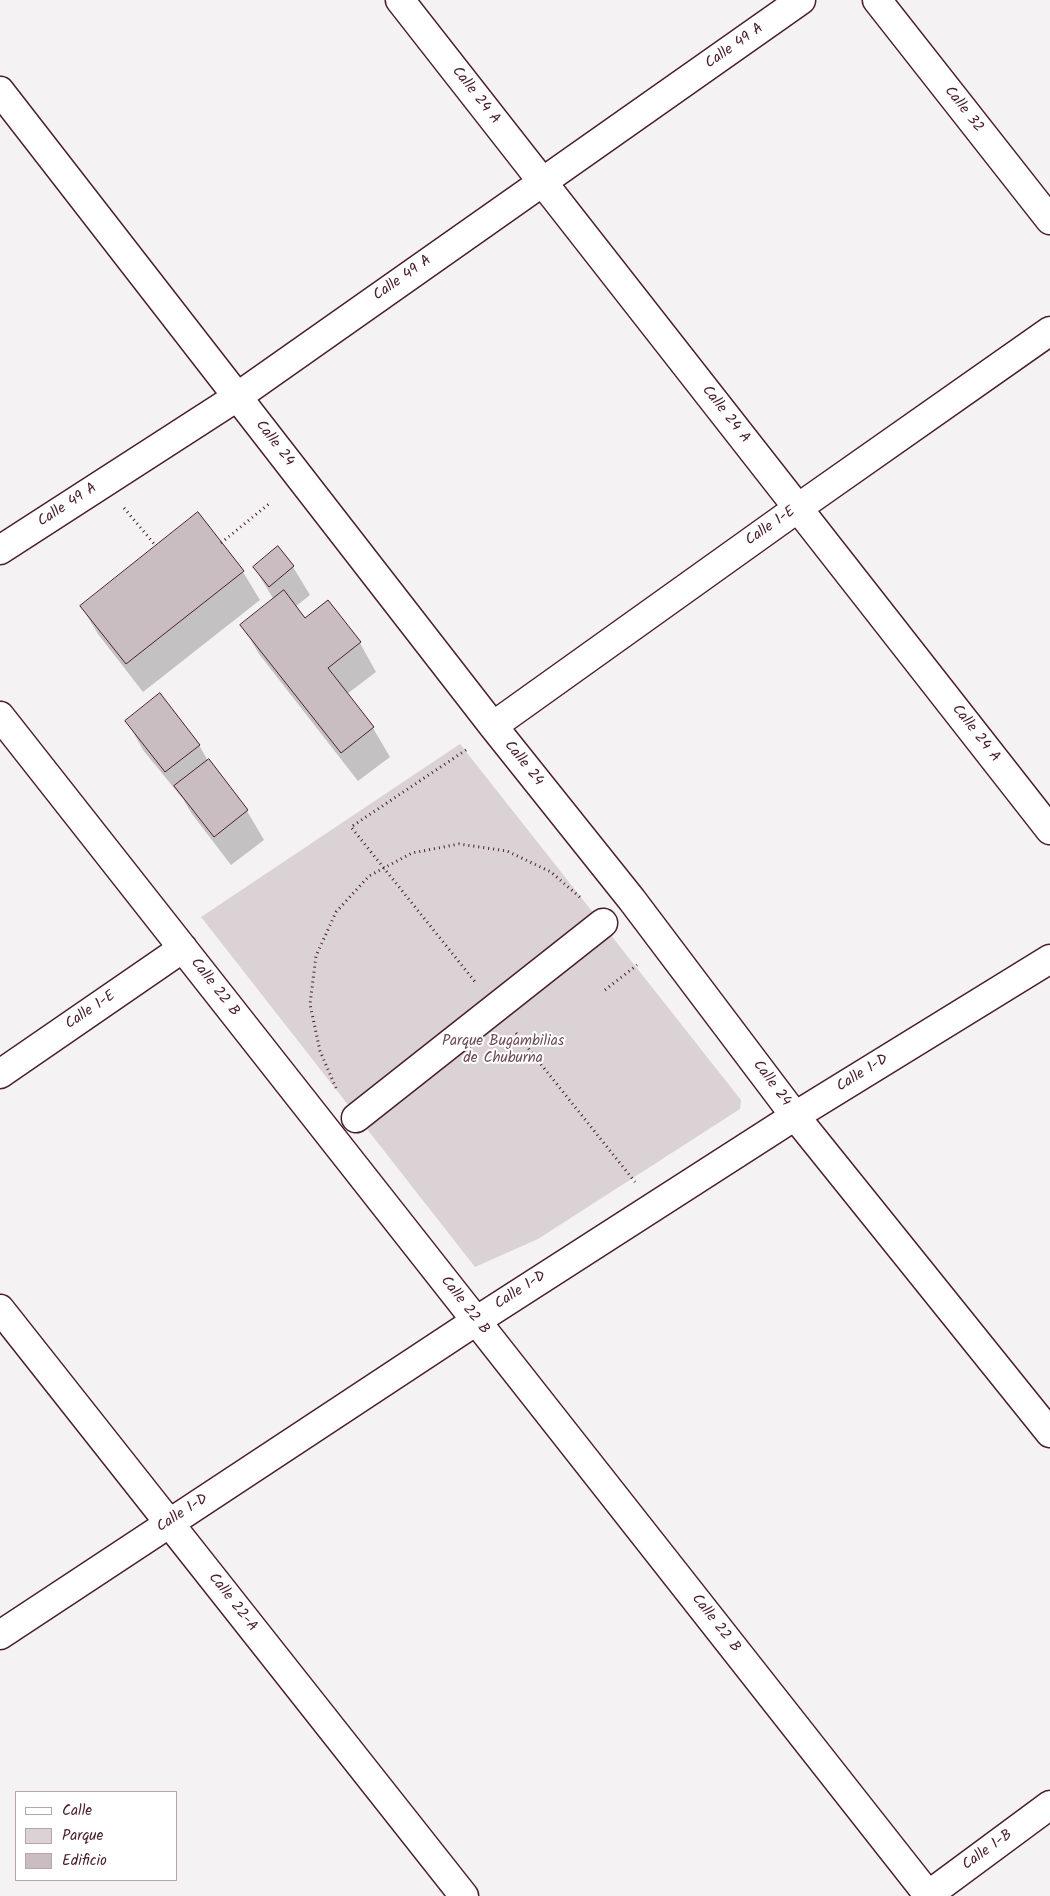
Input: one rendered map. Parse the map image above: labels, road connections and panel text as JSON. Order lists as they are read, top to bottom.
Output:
{
  "streets": {
    "street": [
      "Calle 49 A",
      "Calle 24 A",
      "Calle 32",
      "Calle 24",
      "Calle 1-E",
      "Calle 22 B",
      "Calle 1-D",
      "Calle 22-A",
      "Calle 1-B"
    ]
  },
  "crossings": [
    ["Calle 49 A", "Calle 24 A"],
    ["Calle 49 A", "Calle 24"],
    ["Calle 24 A", "Calle 1-E"],
    ["Calle 24", "Calle 1-E"],
    ["Calle 24", "Calle 1-D"],
    ["Calle 1-E", "Calle 22 B"],
    ["Calle 22 B", "Calle 1-D"],
    ["Calle 22 B", "Calle 1-B"],
    ["Calle 1-D", "Calle 22-A"]
  ],
  "parks": ["Parque Bugambilias de Chuburna"],
  "legend": ["Calle", "Parque", "Edificio"]
}
